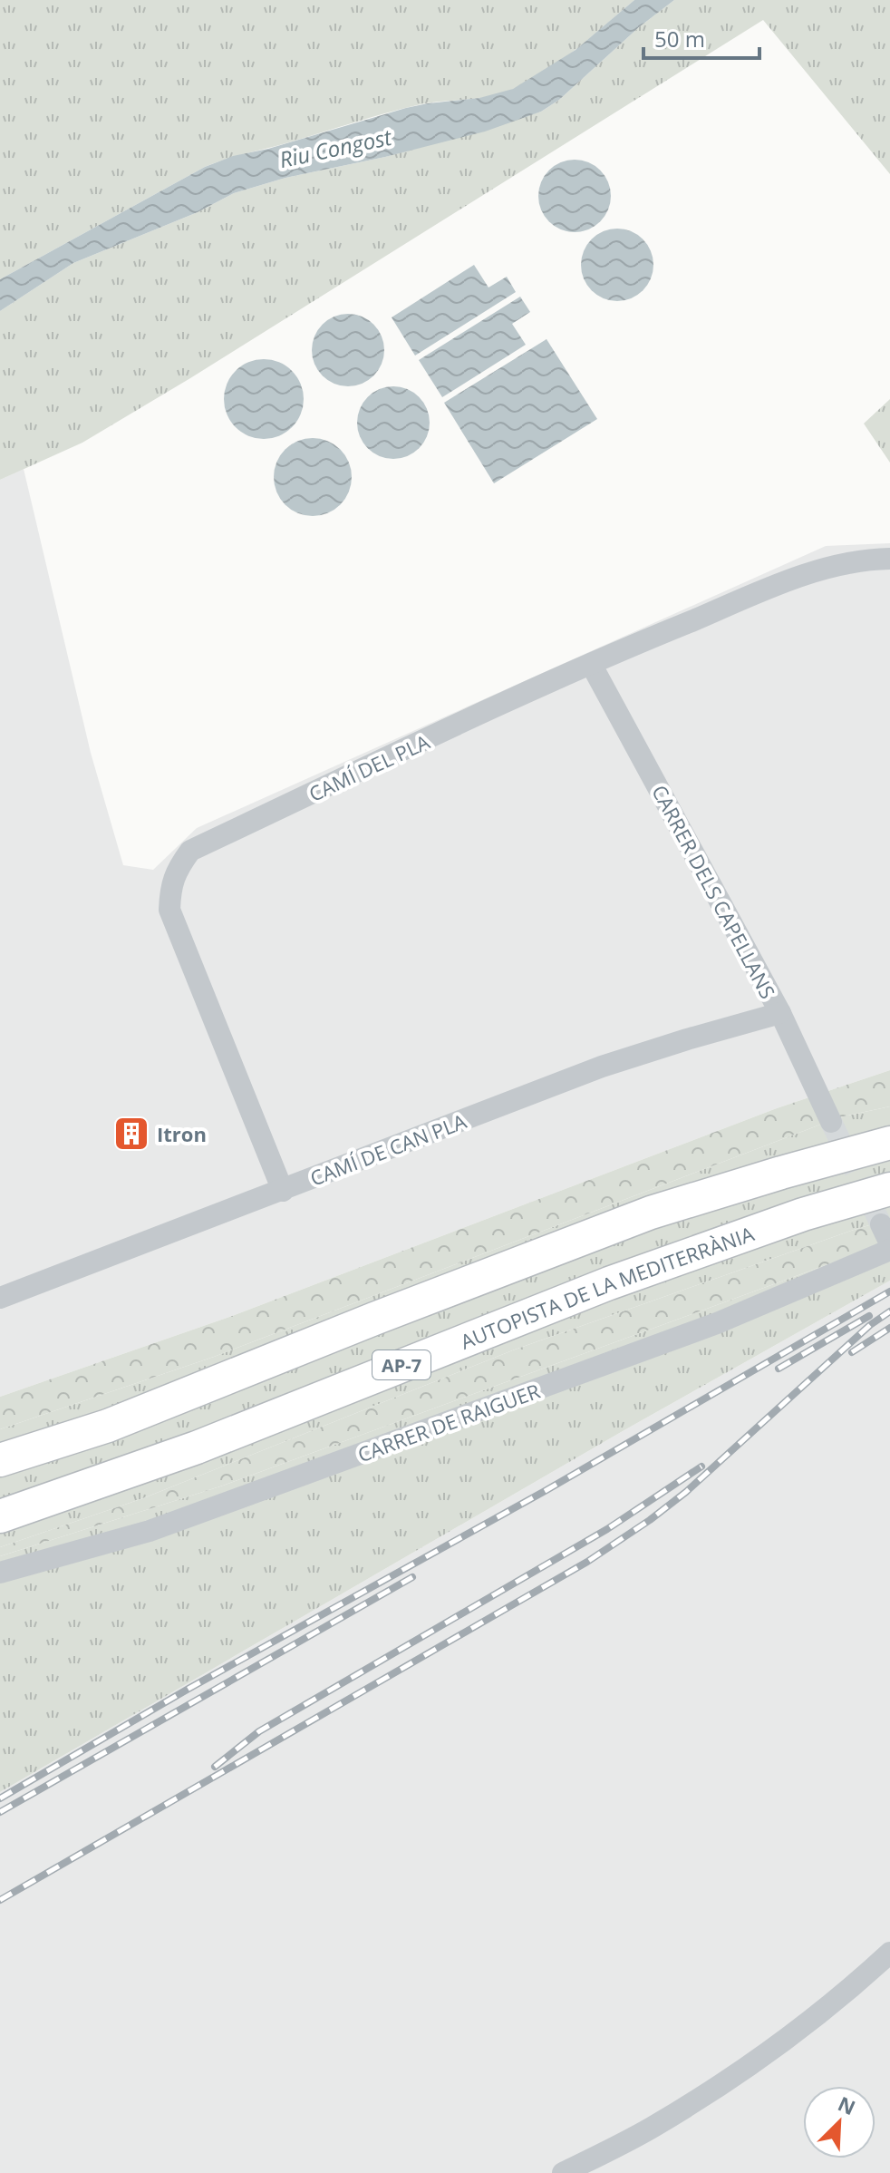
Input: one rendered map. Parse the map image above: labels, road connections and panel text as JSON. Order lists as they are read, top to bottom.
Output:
{
  "streets": {
    "highway": ["AUTOPISTA DE LA MEDITERRÀNIA", "AP-7"],
    "street": [
      "CAMÍ DEL PLA",
      "CARRER DELS CAPELLANS",
      "CAMÍ DE CAN PLA",
      "CARRER DE RAIGUER"
    ]
  },
  "crossings": [
    ["CAMÍ DEL PLA", "CARRER DELS CAPELLANS"],
    ["CAMÍ DEL PLA", "CAMÍ DE CAN PLA"],
    ["CARRER DELS CAPELLANS", "CAMÍ DE CAN PLA"]
  ],
  "water": ["Riu Congost"],
  "places": {
    "building": ["Itron"]
  },
  "scale_bar": "50 m",
  "north": "top right"
}
